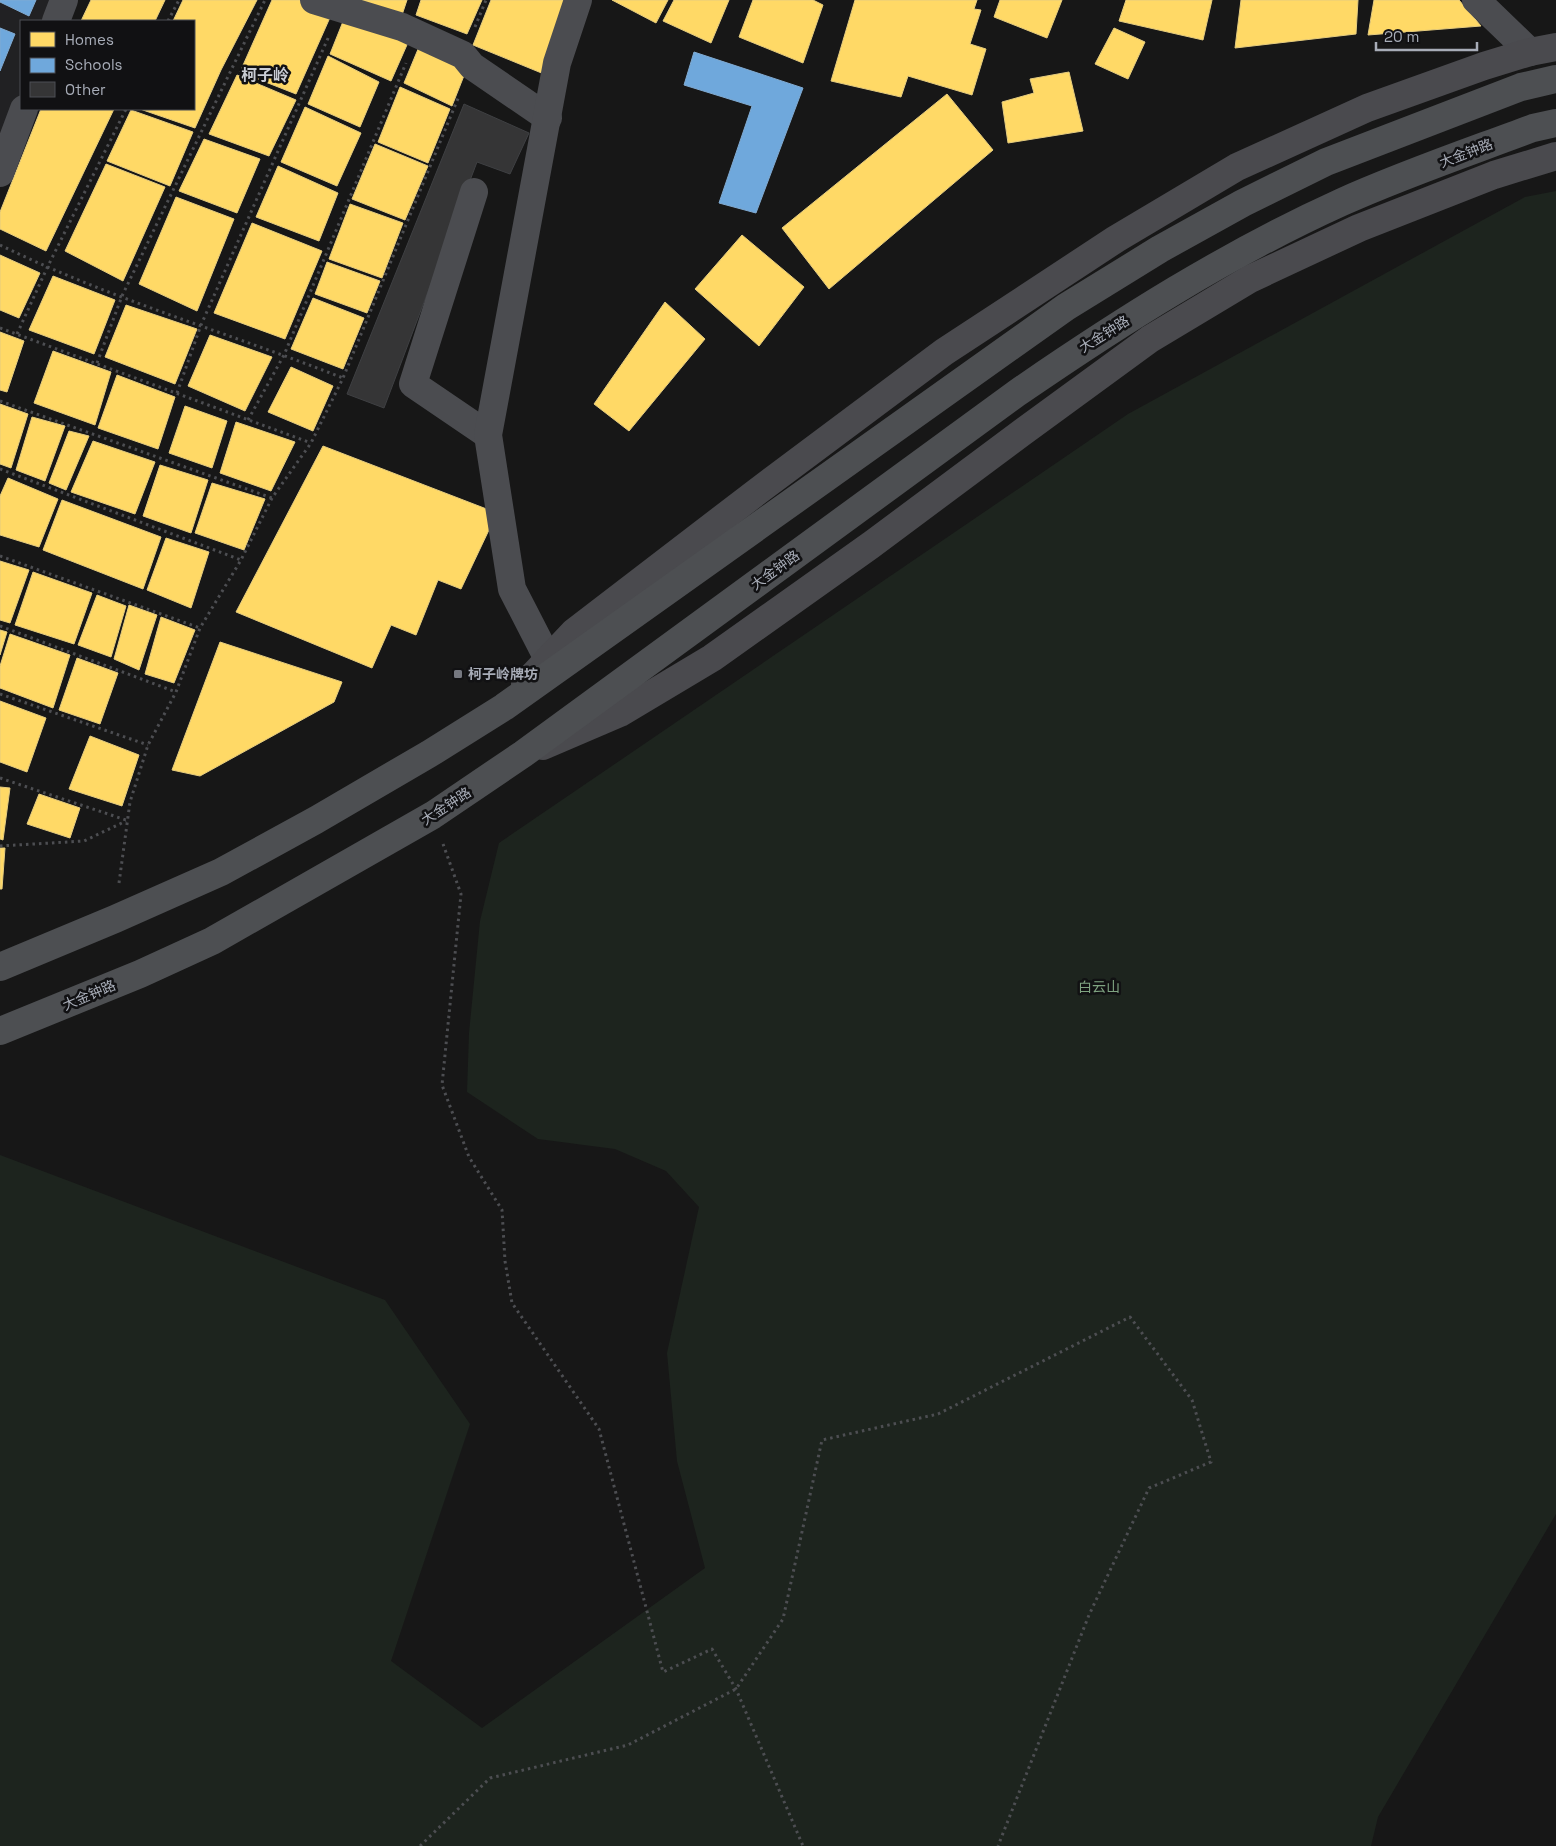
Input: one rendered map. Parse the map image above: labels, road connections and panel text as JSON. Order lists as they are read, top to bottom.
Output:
{
  "streets": {
    "main road": ["大金钟路"]
  },
  "districts": ["柯子岭"],
  "parks": ["白云山"],
  "places": {
    "transit": ["柯子岭牌坊"]
  },
  "legend": ["Homes", "Schools", "Other"],
  "scale_bar": "20 m"
}
